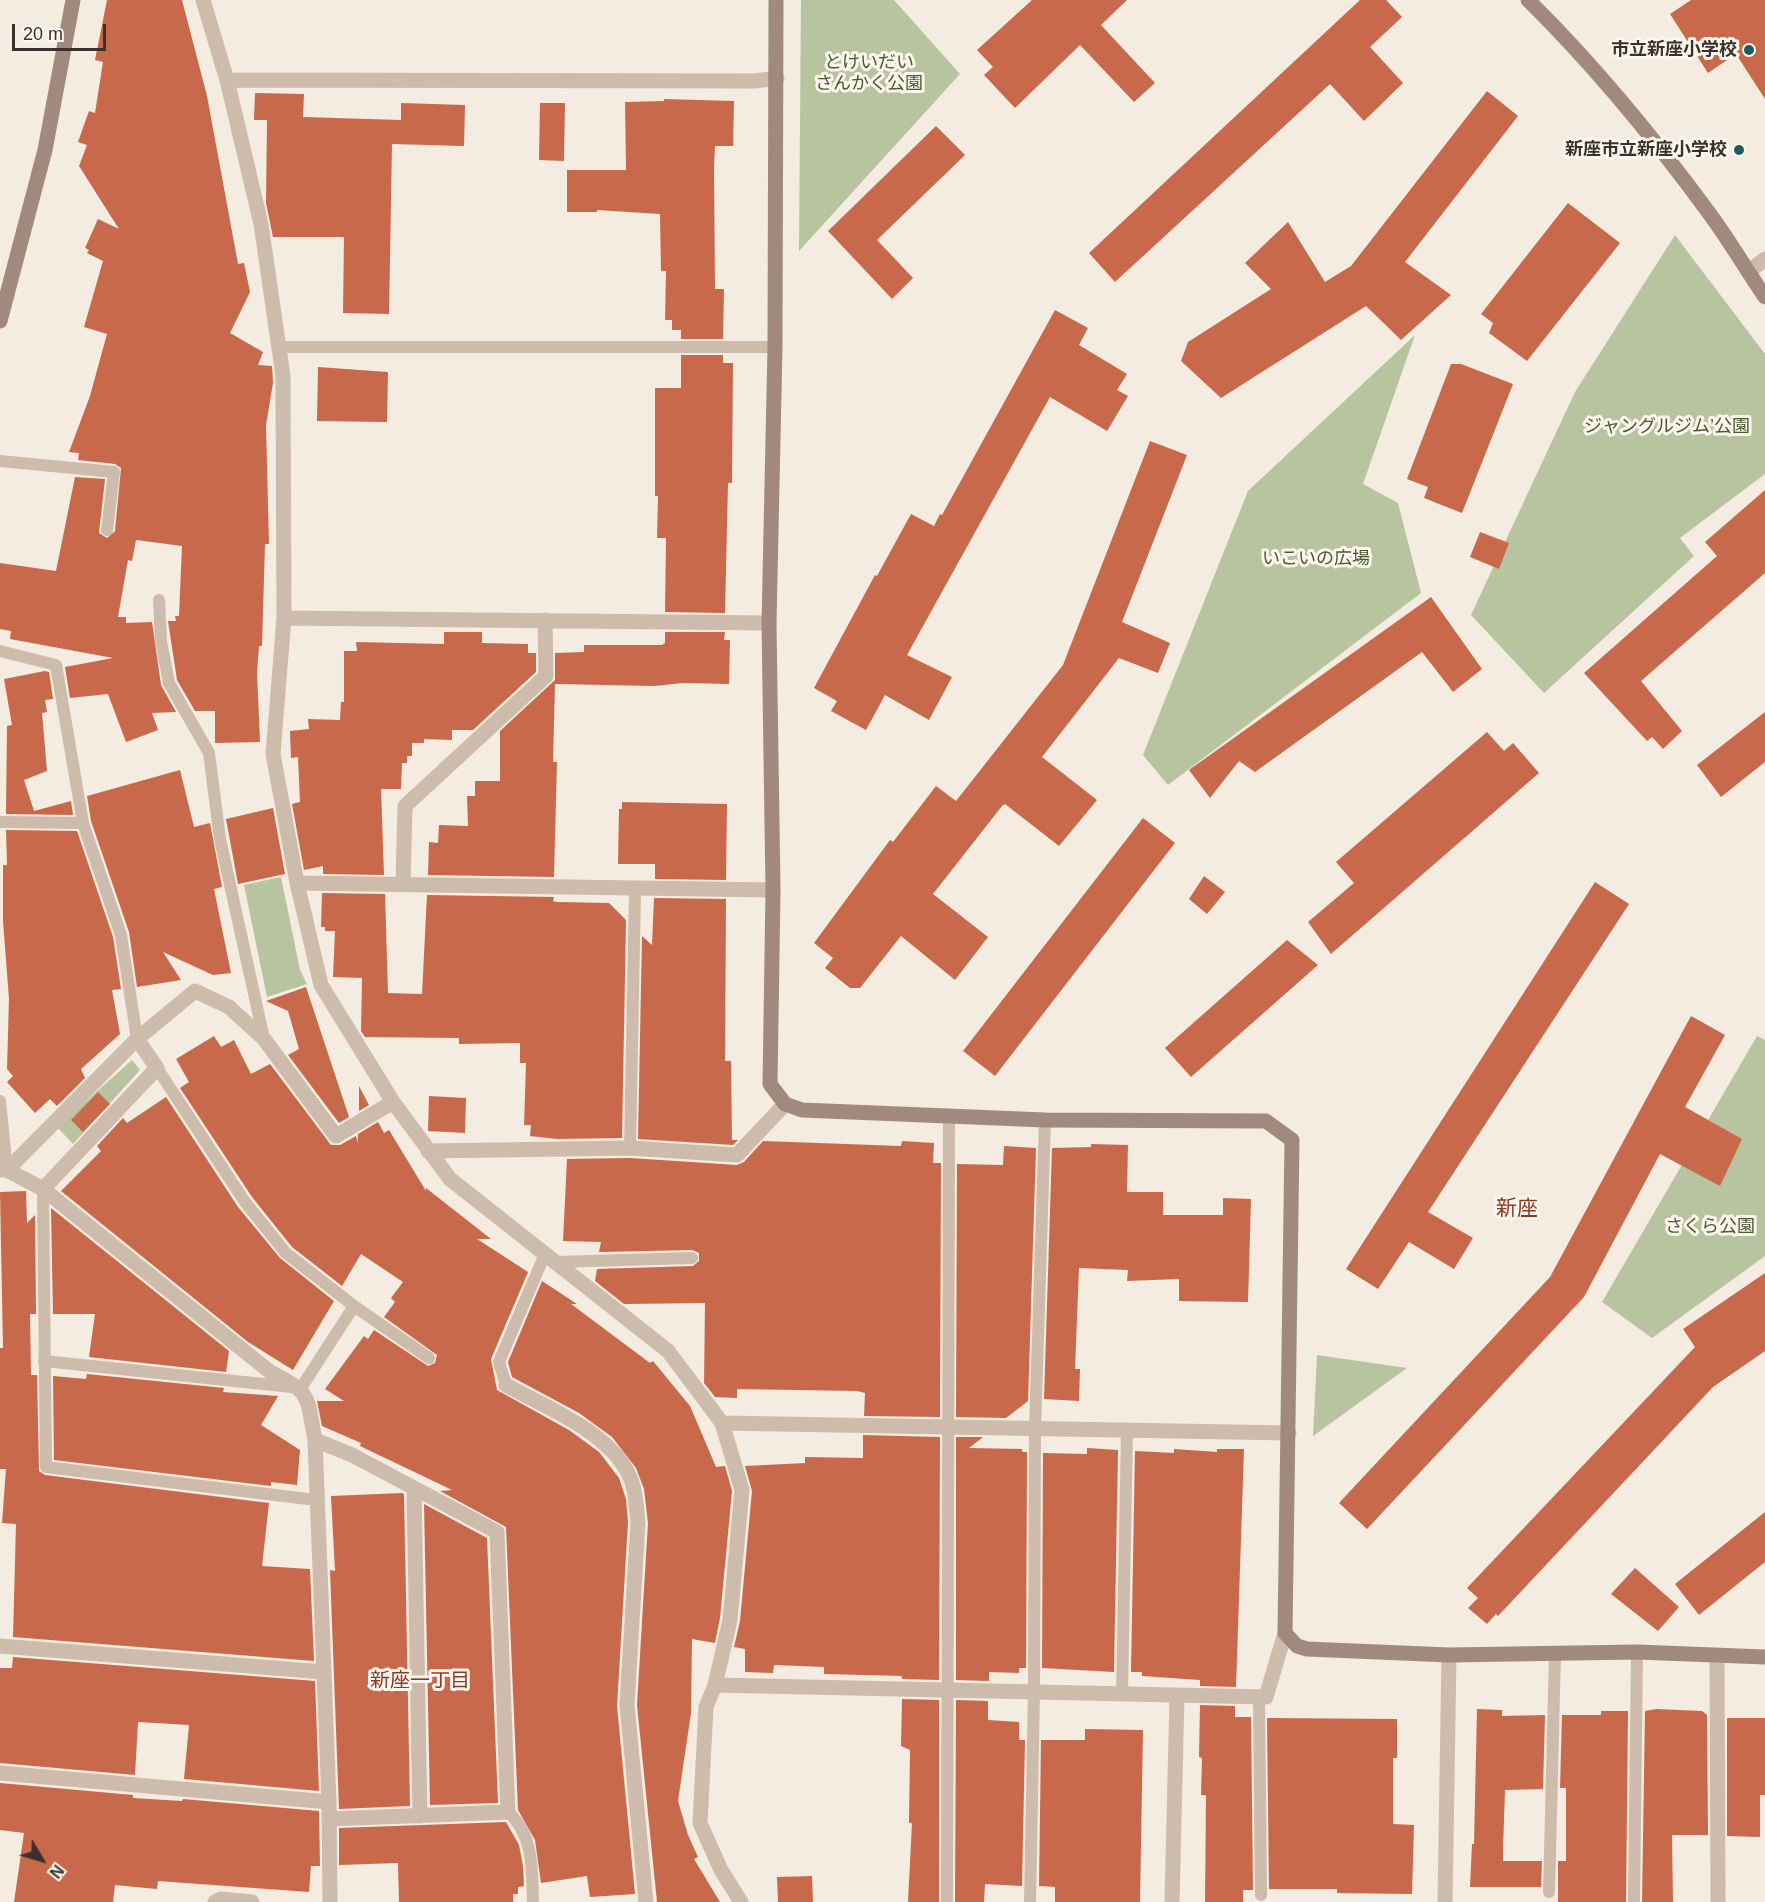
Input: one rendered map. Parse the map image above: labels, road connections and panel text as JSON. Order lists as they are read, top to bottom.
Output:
{
  "districts": ["新座", "新座一丁目"],
  "parks": [
    "とけいだい さんかく公園",
    "ジャングルジム’公園",
    "いこいの広場",
    "さくら公園"
  ],
  "places": ["市立新座小学校", "新座市立新座小学校"],
  "scale_bar": "20 m",
  "north": "bottom right"
}
